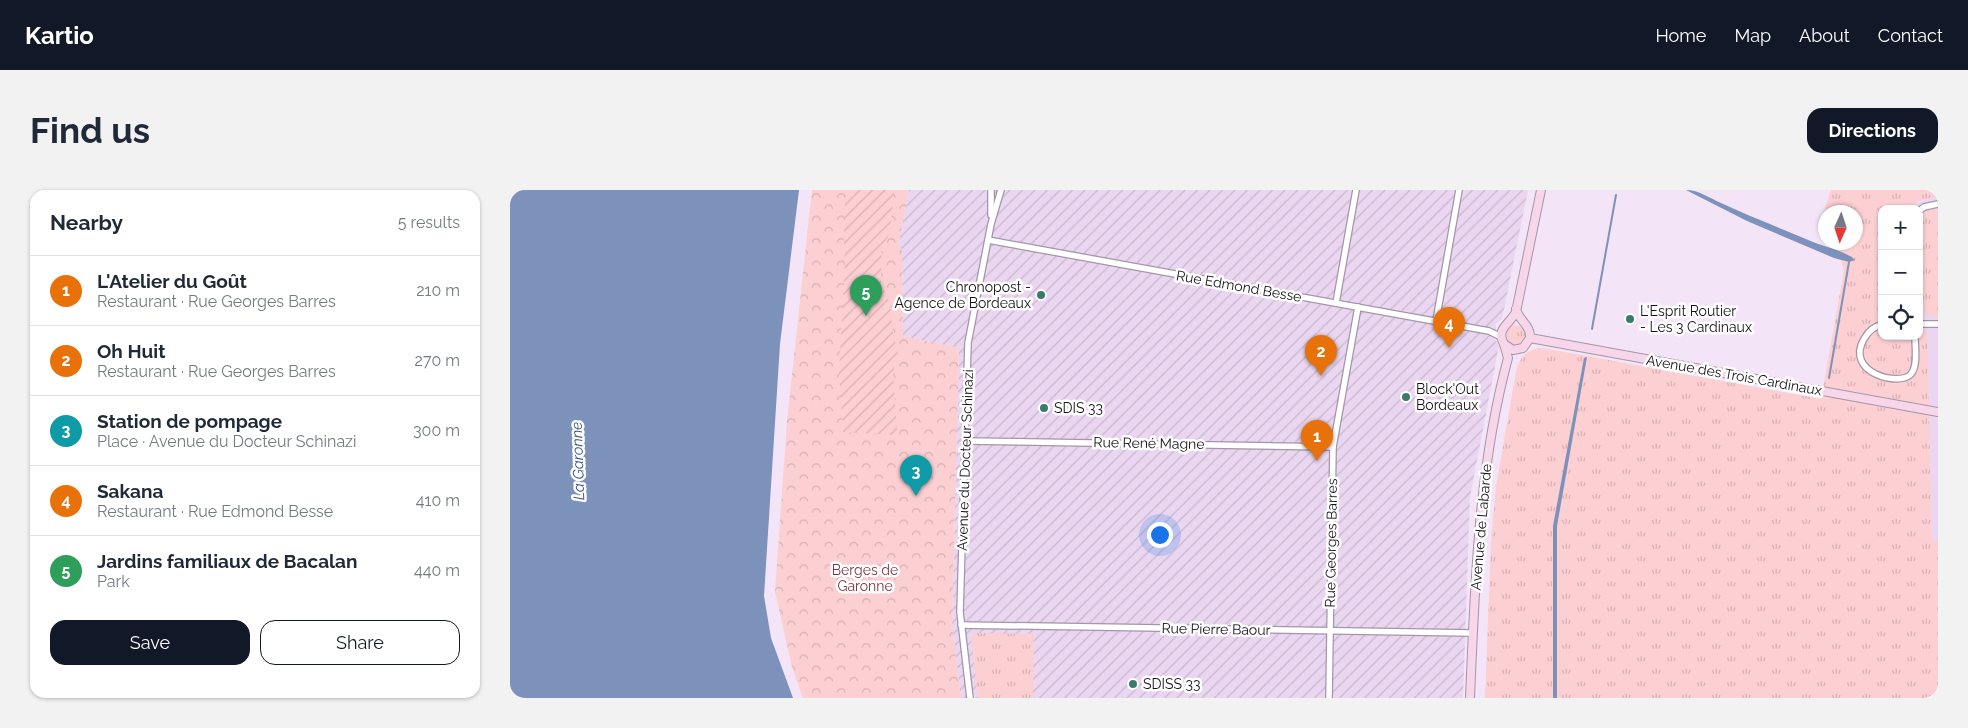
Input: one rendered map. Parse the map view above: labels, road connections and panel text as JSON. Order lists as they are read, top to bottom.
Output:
{
  "streets": {
    "main road": ["Avenue des Trois Cardinaux", "Avenue de Labarde"],
    "street": [
      "Rue Edmond Besse",
      "Rue René Magne",
      "Avenue du Docteur Schinazi",
      "Rue Georges Barres",
      "Rue Pierre Baour"
    ]
  },
  "crossings": [
    ["Rue Edmond Besse", "Avenue des Trois Cardinaux"],
    ["Rue Edmond Besse", "Avenue du Docteur Schinazi"],
    ["Rue Edmond Besse", "Avenue de Labarde"],
    ["Rue Edmond Besse", "Rue Georges Barres"],
    ["Avenue des Trois Cardinaux", "Avenue de Labarde"],
    ["Rue René Magne", "Avenue du Docteur Schinazi"],
    ["Rue René Magne", "Rue Georges Barres"],
    ["Avenue du Docteur Schinazi", "Rue Pierre Baour"],
    ["Avenue de Labarde", "Rue Pierre Baour"],
    ["Rue Georges Barres", "Rue Pierre Baour"]
  ],
  "water": ["La Garonne"],
  "parks": ["Berges de Garonne"],
  "places": [
    "Chronopost - Agence de Bordeaux",
    "L'Esprit Routier - Les 3 Cardinaux",
    "Block'Out Bordeaux",
    "SDIS 33",
    "SDISS 33"
  ],
  "north": "bottom",
  "page": {
    "header": "Kartio",
    "nav": [
      "Home",
      "Map",
      "About",
      "Contact"
    ],
    "buttons": [
      "Directions",
      ["Save", "Share"]
    ],
    "title": "Find us",
    "heading": ["Nearby", "5 results"],
    "map_buttons": ["+", "−"],
    "list": [
      {
        "mark": "1",
        "name": "L'Atelier du Goût",
        "note": "Restaurant · Rue Georges Barres",
        "value": "210 m"
      },
      {
        "mark": "2",
        "name": "Oh Huit",
        "note": "Restaurant · Rue Georges Barres",
        "value": "270 m"
      },
      {
        "mark": "3",
        "name": "Station de pompage",
        "note": "Place · Avenue du Docteur Schinazi",
        "value": "300 m"
      },
      {
        "mark": "4",
        "name": "Sakana",
        "note": "Restaurant · Rue Edmond Besse",
        "value": "410 m"
      },
      {
        "mark": "5",
        "name": "Jardins familiaux de Bacalan",
        "note": "Park",
        "value": "440 m"
      }
    ],
    "pins": [
      "5",
      "4",
      "2",
      "1",
      "3"
    ]
  }
}
